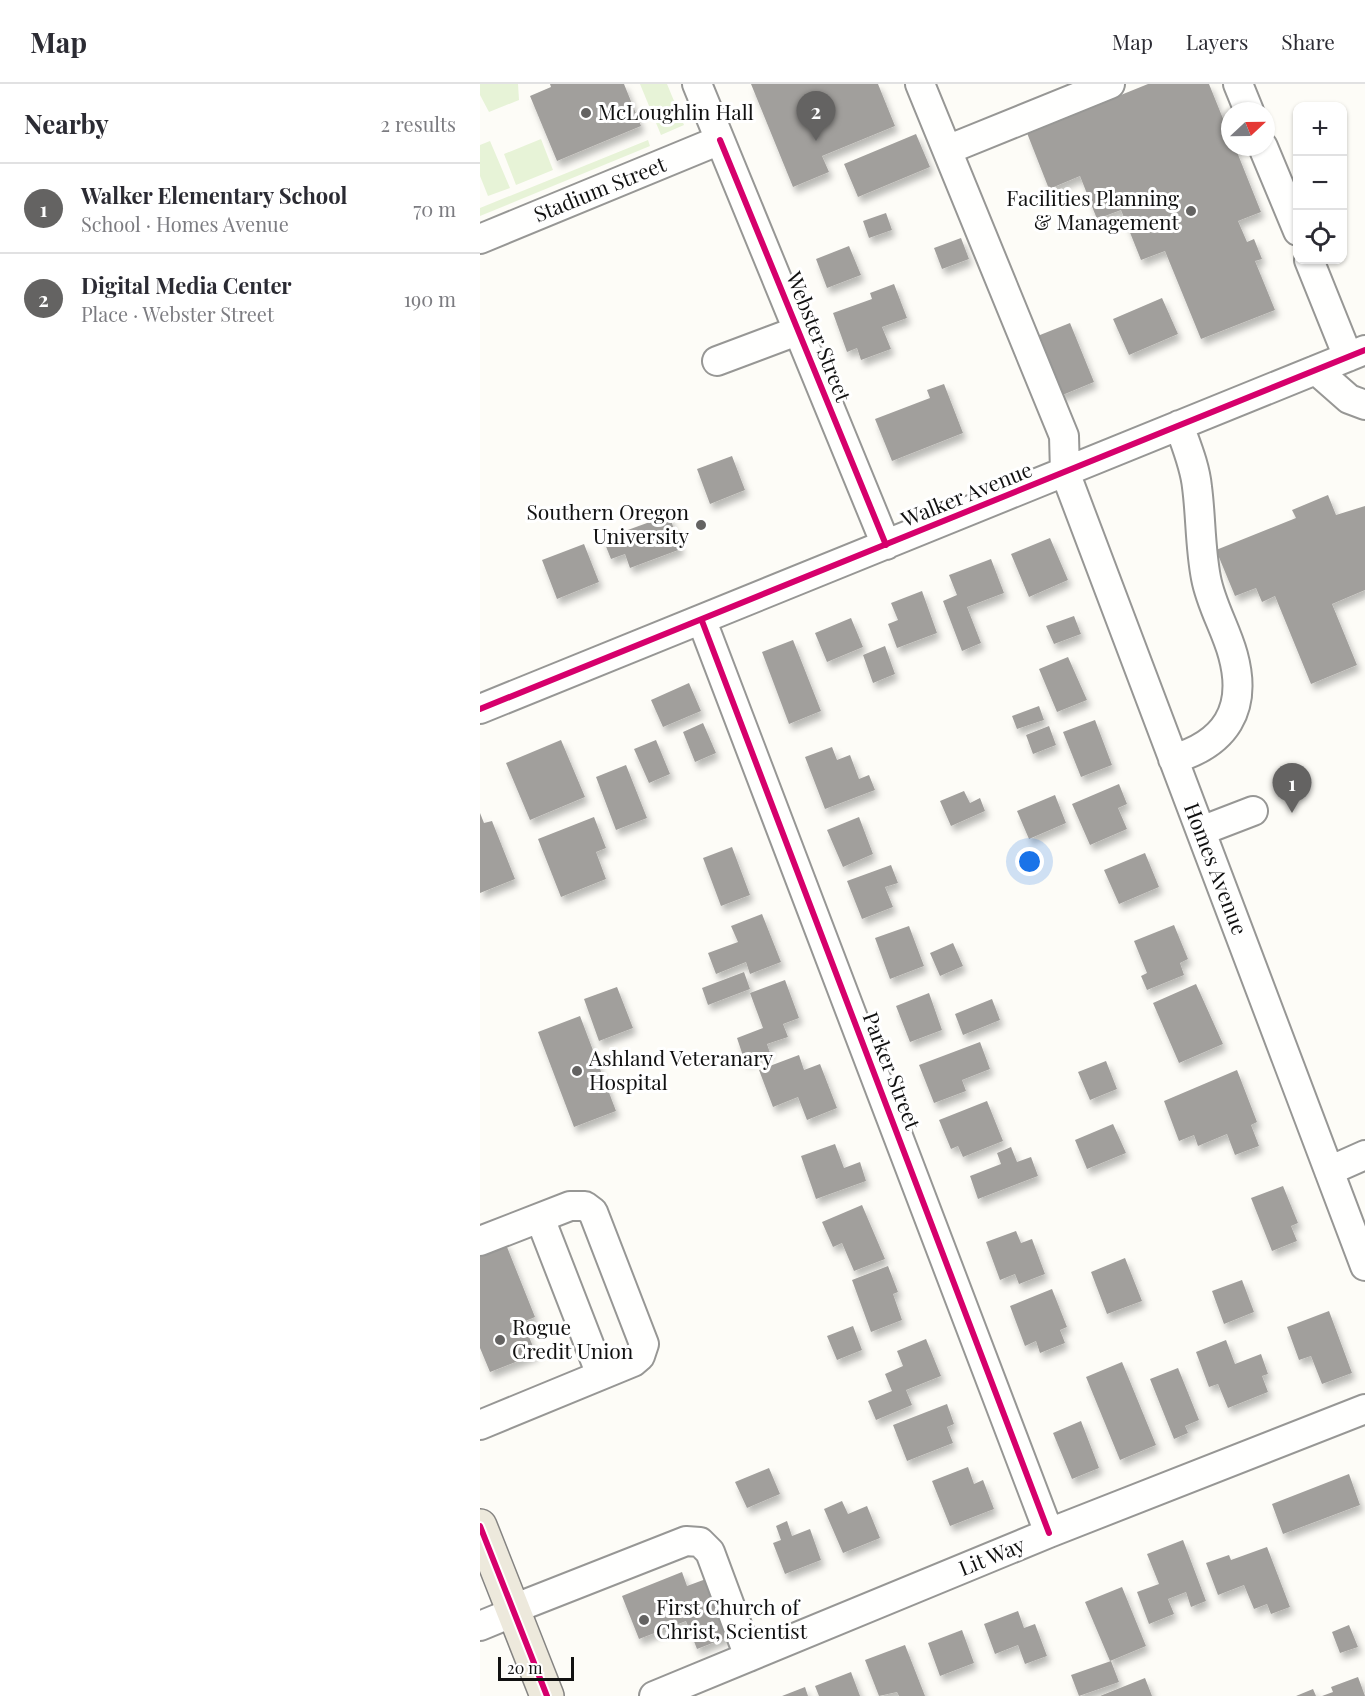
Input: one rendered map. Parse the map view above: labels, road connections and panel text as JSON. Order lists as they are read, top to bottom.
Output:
{
  "streets": {
    "street": [
      "Stadium Street",
      "Webster Street",
      "Walker Avenue",
      "Homes Avenue",
      "Parker Street",
      "Lit Way"
    ]
  },
  "crossings": [
    ["Stadium Street", "Webster Street"],
    ["Webster Street", "Walker Avenue"],
    ["Walker Avenue", "Homes Avenue"],
    ["Walker Avenue", "Parker Street"],
    ["Parker Street", "Lit Way"]
  ],
  "places": [
    "McLoughlin Hall",
    "Facilities Planning & Management",
    "Southern Oregon University",
    "Ashland Veteranary Hospital",
    "Rogue Credit Union",
    "First Church of Christ, Scientist"
  ],
  "scale_bar": "20 m",
  "north": "right",
  "page": {
    "header": "Map",
    "nav": ["Map", "Layers", "Share"],
    "heading": ["Nearby", "2 results"],
    "pins": ["2", "1"],
    "map_buttons": ["+", "−"],
    "list": [
      {
        "mark": "1",
        "name": "Walker Elementary School",
        "note": "School · Homes Avenue",
        "value": "70 m"
      },
      {
        "mark": "2",
        "name": "Digital Media Center",
        "note": "Place · Webster Street",
        "value": "190 m"
      }
    ],
    "scale": "20 m"
  }
}
